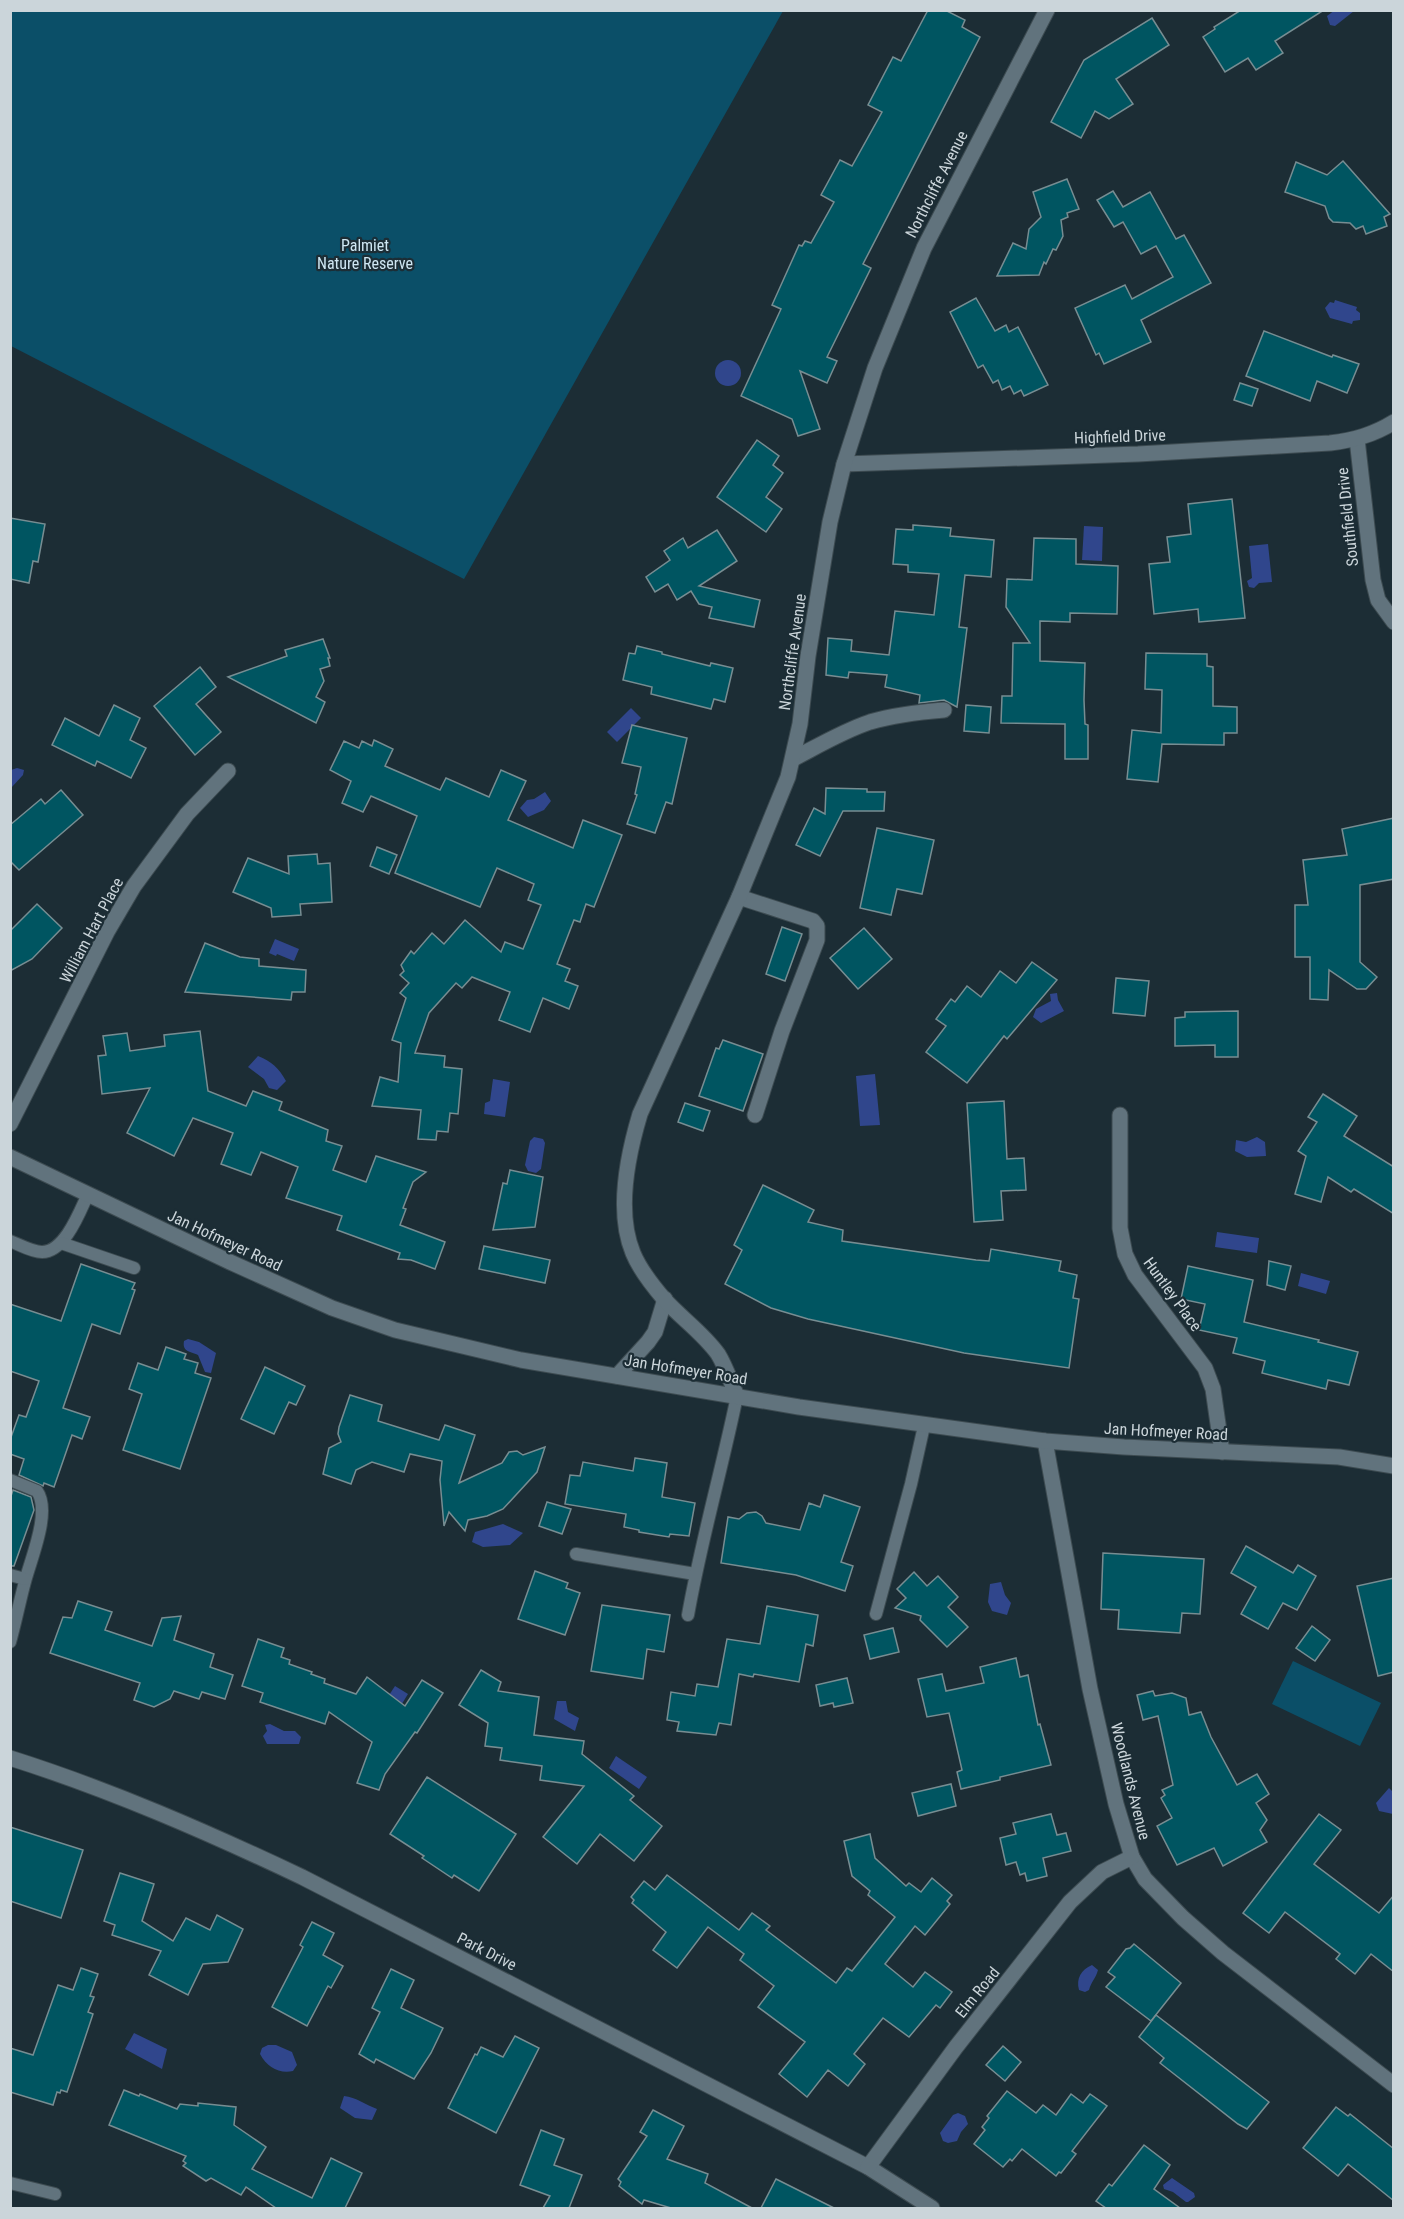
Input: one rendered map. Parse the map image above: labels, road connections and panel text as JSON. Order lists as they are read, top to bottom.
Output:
{
  "streets": {
    "street": [
      "Northcliffe Avenue",
      "Highfield Drive",
      "Southfield Drive",
      "William Hart Place",
      "Jan Hofmeyer Road",
      "Huntley Place",
      "Woodlands Avenue",
      "Park Drive",
      "Elm Road"
    ]
  },
  "crossings": [
    ["Northcliffe Avenue", "Highfield Drive"],
    ["Northcliffe Avenue", "Jan Hofmeyer Road"],
    ["Highfield Drive", "Southfield Drive"],
    ["Jan Hofmeyer Road", "Huntley Place"],
    ["Jan Hofmeyer Road", "Woodlands Avenue"],
    ["Woodlands Avenue", "Elm Road"],
    ["Park Drive", "Elm Road"]
  ],
  "parks": ["Palmiet Nature Reserve"]
}
